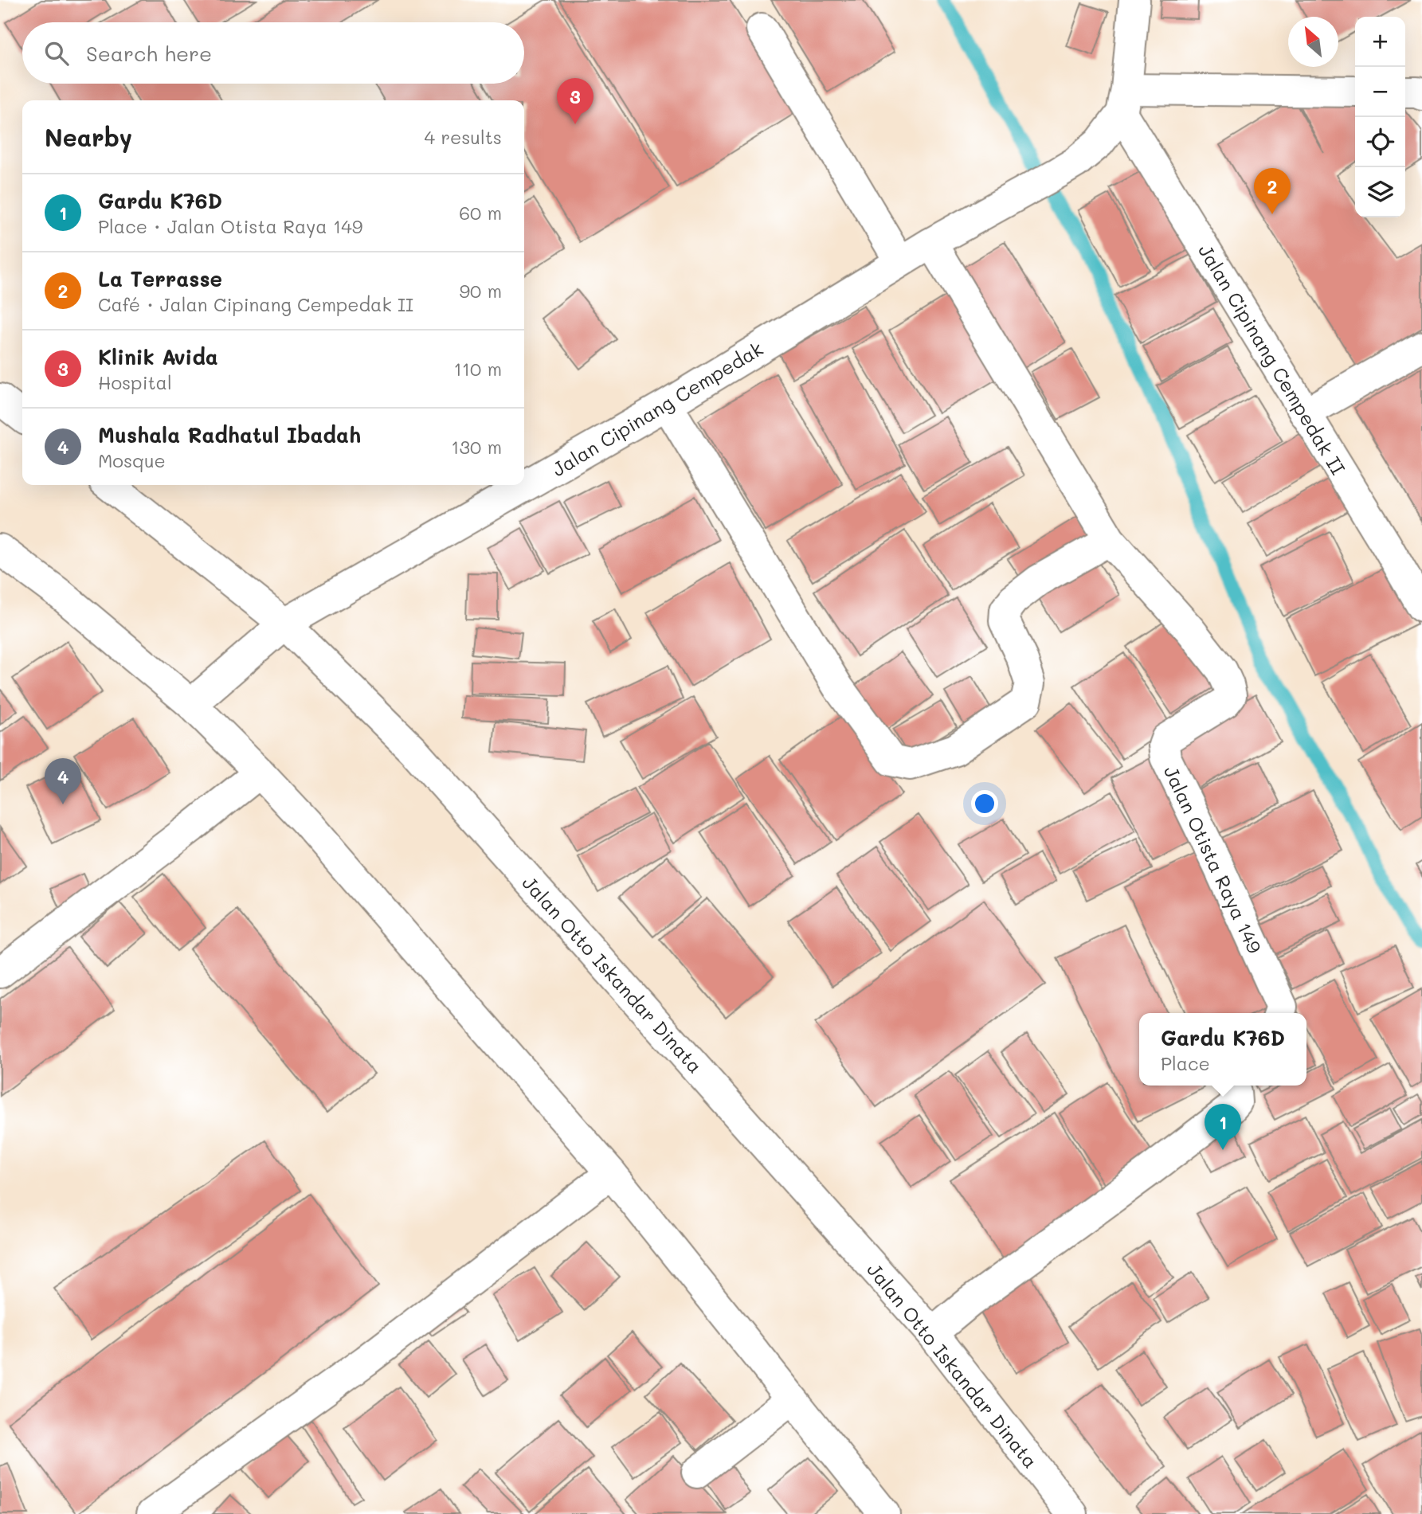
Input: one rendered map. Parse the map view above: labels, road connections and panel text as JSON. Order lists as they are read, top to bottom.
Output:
{
  "streets": {
    "street": [
      "Jalan Cipinang Cempedak II",
      "Jalan Cipinang Cempedak",
      "Jalan Otista Raya 149",
      "Jalan Otto Iskandar Dinata"
    ]
  },
  "crossings": [
    ["Jalan Cipinang Cempedak II", "Jalan Cipinang Cempedak"],
    ["Jalan Cipinang Cempedak", "Jalan Otto Iskandar Dinata"]
  ],
  "north": "top left",
  "page": {
    "map_buttons": ["+", "−"],
    "search": "Search here",
    "pins": [
      "3",
      "2",
      "4",
      "1"
    ],
    "heading": ["Nearby", "4 results"],
    "list": [
      {
        "mark": "1",
        "name": "Gardu K76D",
        "note": "Place · Jalan Otista Raya 149",
        "value": "60 m"
      },
      {
        "mark": "2",
        "name": "La Terrasse",
        "note": "Café · Jalan Cipinang Cempedak II",
        "value": "90 m"
      },
      {
        "mark": "3",
        "name": "Klinik Avida",
        "note": "Hospital",
        "value": "110 m"
      },
      {
        "mark": "4",
        "name": "Mushala Radhatul Ibadah",
        "note": "Mosque",
        "value": "130 m"
      }
    ],
    "popup": ["Gardu K76D", "Place"]
  }
}
